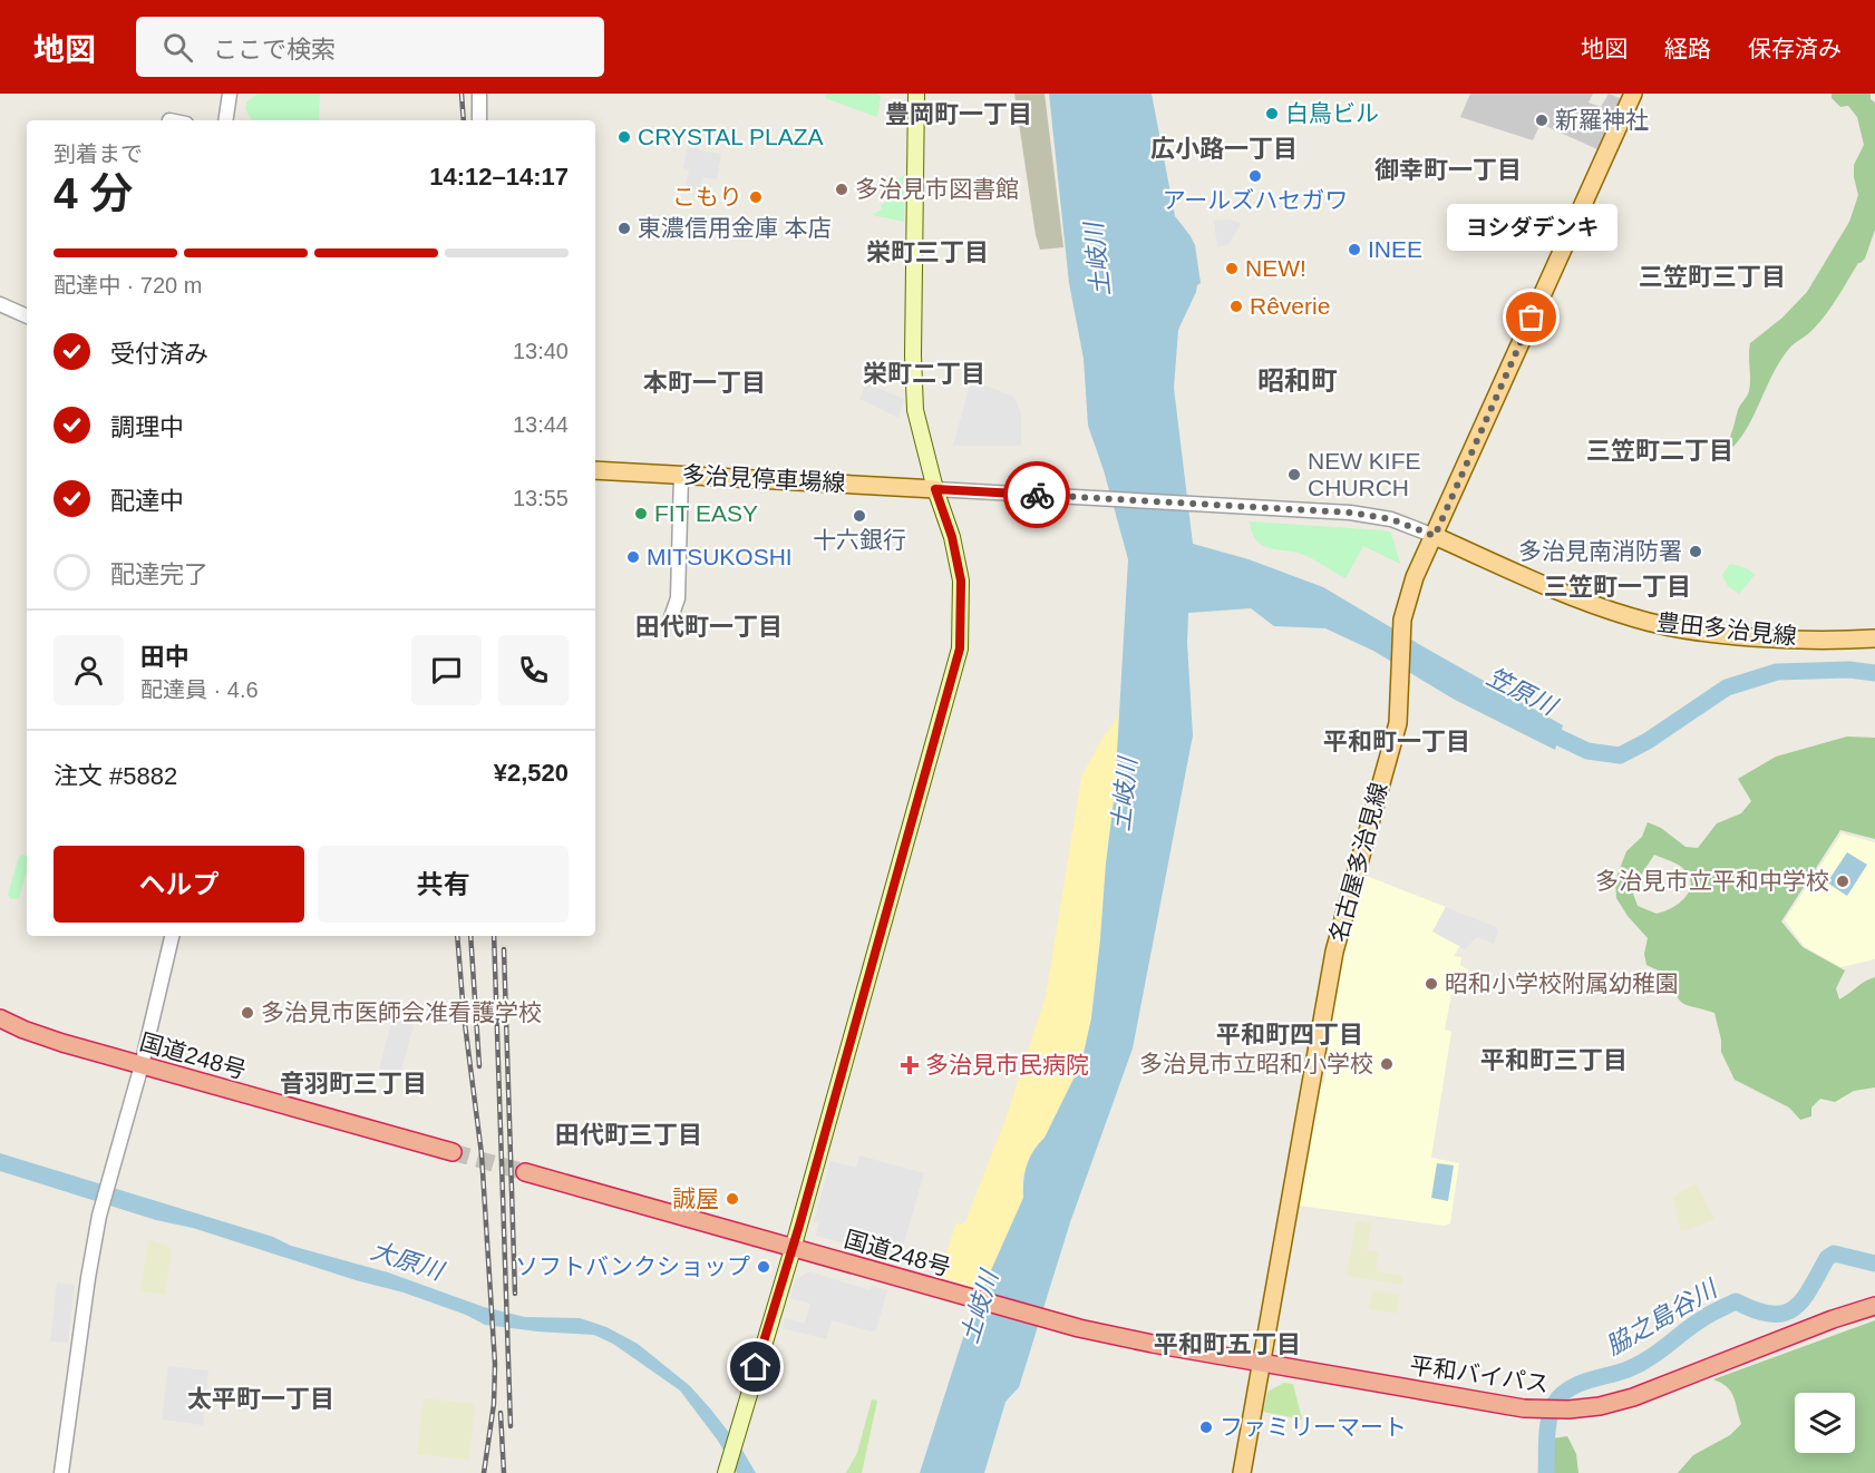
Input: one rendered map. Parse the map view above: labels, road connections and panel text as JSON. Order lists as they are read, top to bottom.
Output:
{
  "streets": {
    "highway": ["国道248号", "平和バイパス"],
    "main road": ["多治見停車場線", "豊田多治見線", "名古屋多治見線"]
  },
  "crossings": [
    ["豊田多治見線", "名古屋多治見線"],
    ["名古屋多治見線", "国道248号"],
    ["名古屋多治見線", "平和バイパス"],
    ["国道248号", "平和バイパス"]
  ],
  "districts": [
    "豊岡町一丁目",
    "広小路一丁目",
    "御幸町一丁目",
    "栄町三丁目",
    "三笠町三丁目",
    "栄町二丁目",
    "昭和町",
    "本町一丁目",
    "三笠町二丁目",
    "三笠町一丁目",
    "田代町一丁目",
    "平和町一丁目",
    "平和町四丁目",
    "平和町三丁目",
    "音羽町三丁目",
    "田代町三丁目",
    "平和町五丁目",
    "太平町一丁目"
  ],
  "water": [
    "土岐川",
    "笠原川",
    "大原川",
    "脇之島谷川"
  ],
  "places": {
    "other": [
      "白鳥ビル",
      "新羅神社",
      "CRYSTAL PLAZA",
      "アールズハセガワ",
      "多治見市図書館",
      "こもり",
      "東濃信用金庫 本店",
      "INEE",
      "NEW!",
      "Rêverie",
      "ヨシダデンキ",
      "NEW KIFE CHURCH",
      "FIT EASY",
      "十六銀行",
      "多治見南消防署",
      "MITSUKOSHI",
      "多治見市立平和中学校",
      "昭和小学校附属幼稚園",
      "多治見市医師会准看護学校",
      "多治見市立昭和小学校",
      "誠屋",
      "ソフトバンクショップ",
      "ファミリーマート"
    ],
    "health": ["多治見市民病院"]
  },
  "page": {
    "header": "地図",
    "search": "ここで検索",
    "nav": ["地図", "経路", "保存済み"],
    "heading": ["4 分", "到着まで", "14:12–14:17"],
    "panel": [
      "田中",
      "配達員 · 4.6",
      "注文 #5882",
      "¥2,520"
    ],
    "bubble": "ヨシダデンキ",
    "bar": "配達中 · 720 m",
    "list": [
      ["受付済み", "13:40"],
      ["調理中", "13:44"],
      ["配達中", "13:55"],
      "配達完了"
    ],
    "buttons": ["ヘルプ", "共有"]
  }
}
